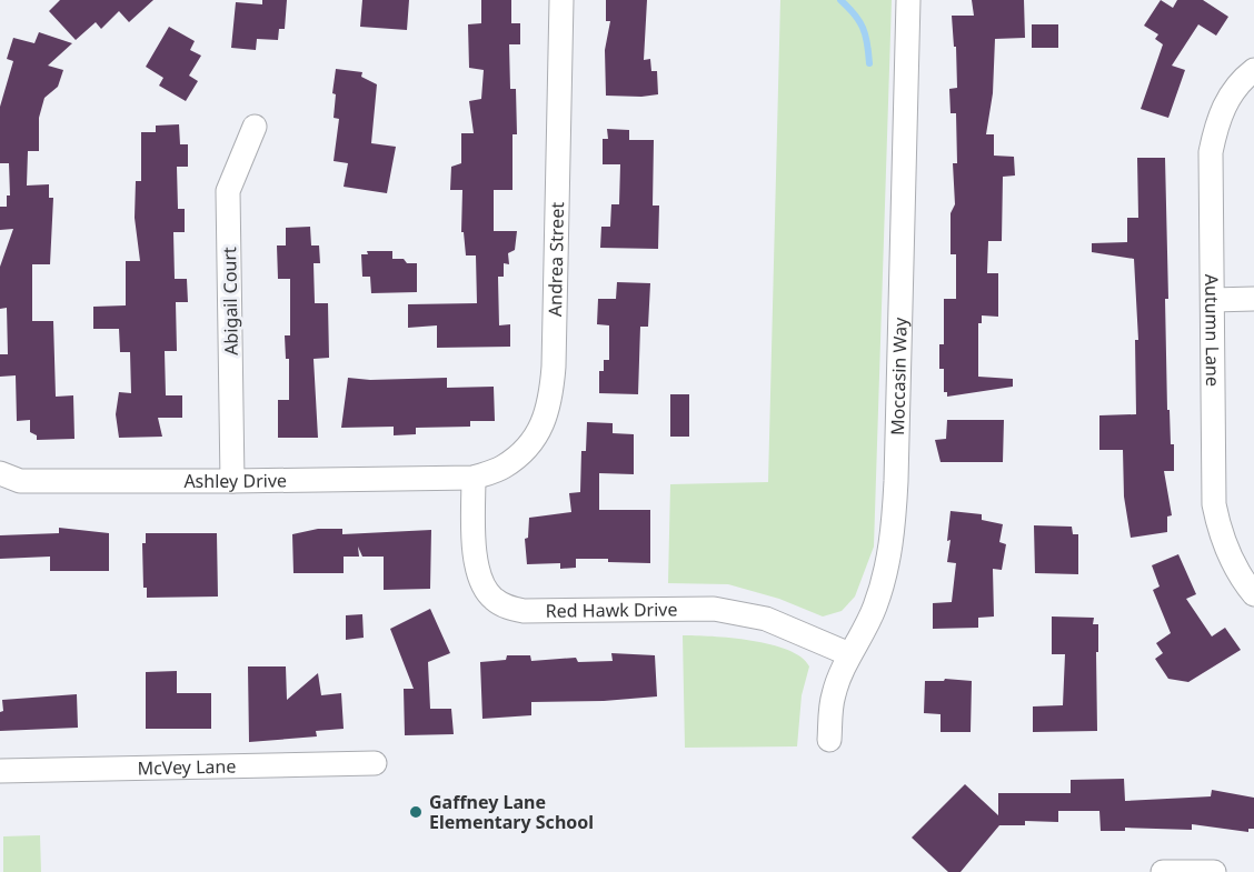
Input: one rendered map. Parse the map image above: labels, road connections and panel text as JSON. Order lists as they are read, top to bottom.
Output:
{
  "streets": {
    "street": [
      "Andrea Street",
      "Abigail Court",
      "Autumn Lane",
      "Moccasin Way",
      "Ashley Drive",
      "Red Hawk Drive",
      "McVey Lane"
    ]
  },
  "crossings": [
    ["Andrea Street", "Ashley Drive"],
    ["Andrea Street", "Red Hawk Drive"],
    ["Abigail Court", "Ashley Drive"],
    ["Moccasin Way", "Red Hawk Drive"],
    ["Ashley Drive", "Red Hawk Drive"]
  ],
  "places": ["Gaffney Lane Elementary School"]
}
